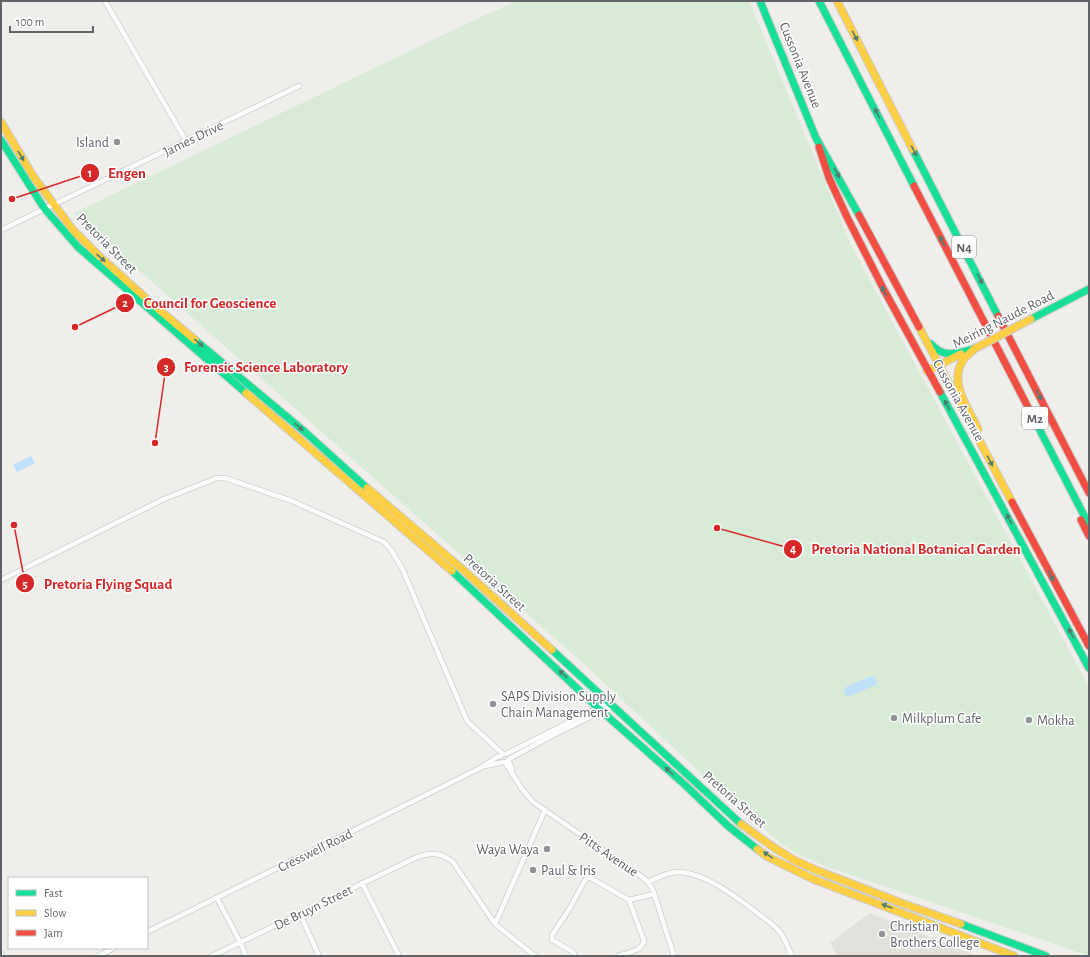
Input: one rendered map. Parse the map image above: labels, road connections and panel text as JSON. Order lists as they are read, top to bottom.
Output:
{
  "streets": {
    "main road": [
      "Cussonia Avenue",
      "Pretoria Street",
      "N4",
      "Meiring Naude Road",
      "M2"
    ],
    "street": [
      "James Drive",
      "Cresswell Road",
      "Pitts Avenue",
      "De Bruyn Street"
    ]
  },
  "crossings": [
    ["Cussonia Avenue", "Meiring Naude Road"],
    ["James Drive", "Pretoria Street"],
    ["Pretoria Street", "Cresswell Road"],
    ["N4", "M2"],
    ["Cresswell Road", "Pitts Avenue"]
  ],
  "places": [
    "Island",
    "Engen",
    "Council for Geoscience",
    "Forensic Science Laboratory",
    "Pretoria Flying Squad",
    "Pretoria National Botanical Garden",
    "SAPS Division Supply Chain Management",
    "Milkplum Cafe",
    "Mokha",
    "Waya Waya",
    "Paul & Iris",
    "Christian Brothers College"
  ],
  "legend": ["Fast", "Slow", "Jam"],
  "scale_bar": "100 m"
}
